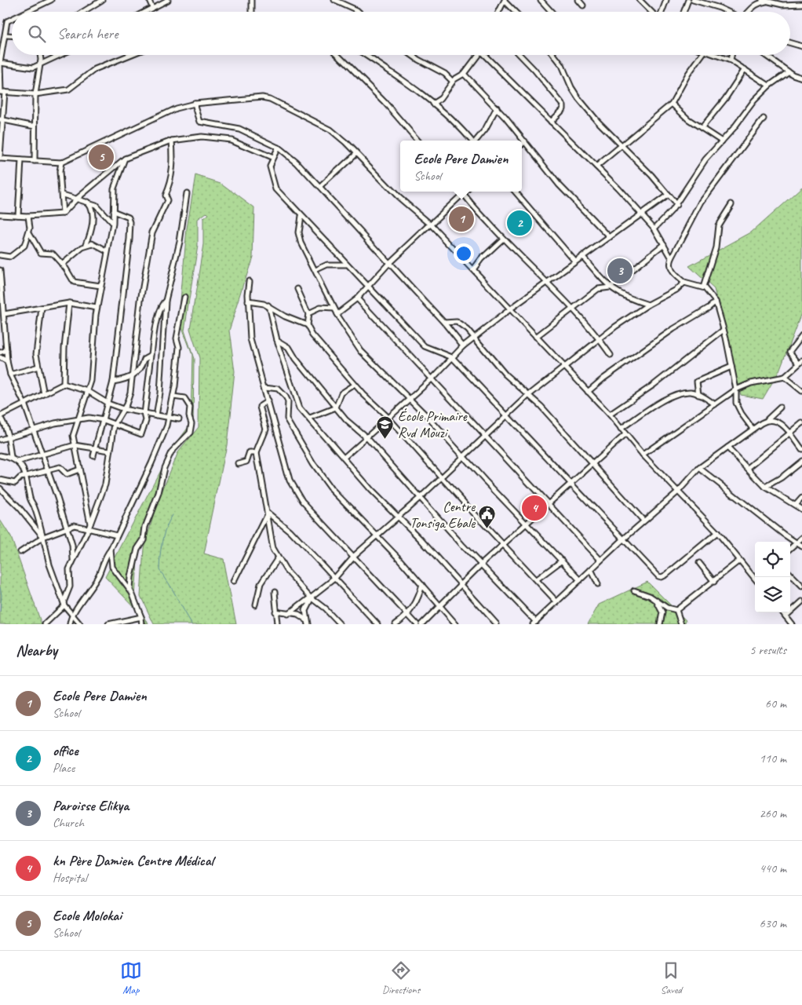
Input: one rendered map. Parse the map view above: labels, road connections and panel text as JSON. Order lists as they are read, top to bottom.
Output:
{
  "places": {
    "school or university": ["École Primaire Rvd Mouzi"],
    "public building": ["Centre Tonsiga Ebale"]
  },
  "page": {
    "search": "Search here",
    "popup": ["Ecole Pere Damien", "School"],
    "pins": [
      "5",
      "1",
      "2",
      "3",
      "4"
    ],
    "heading": ["Nearby", "5 results"],
    "list": [
      {
        "mark": "1",
        "name": "Ecole Pere Damien",
        "note": "School",
        "value": "60 m"
      },
      {
        "mark": "2",
        "name": "office",
        "note": "Place",
        "value": "110 m"
      },
      {
        "mark": "3",
        "name": "Paroisse Elikya",
        "note": "Church",
        "value": "260 m"
      },
      {
        "mark": "4",
        "name": "kn Père Damien Centre Médical",
        "note": "Hospital",
        "value": "440 m"
      },
      {
        "mark": "5",
        "name": "Ecole Molokai",
        "note": "School",
        "value": "630 m"
      }
    ],
    "nav": ["Map", "Directions", "Saved"]
  }
}
